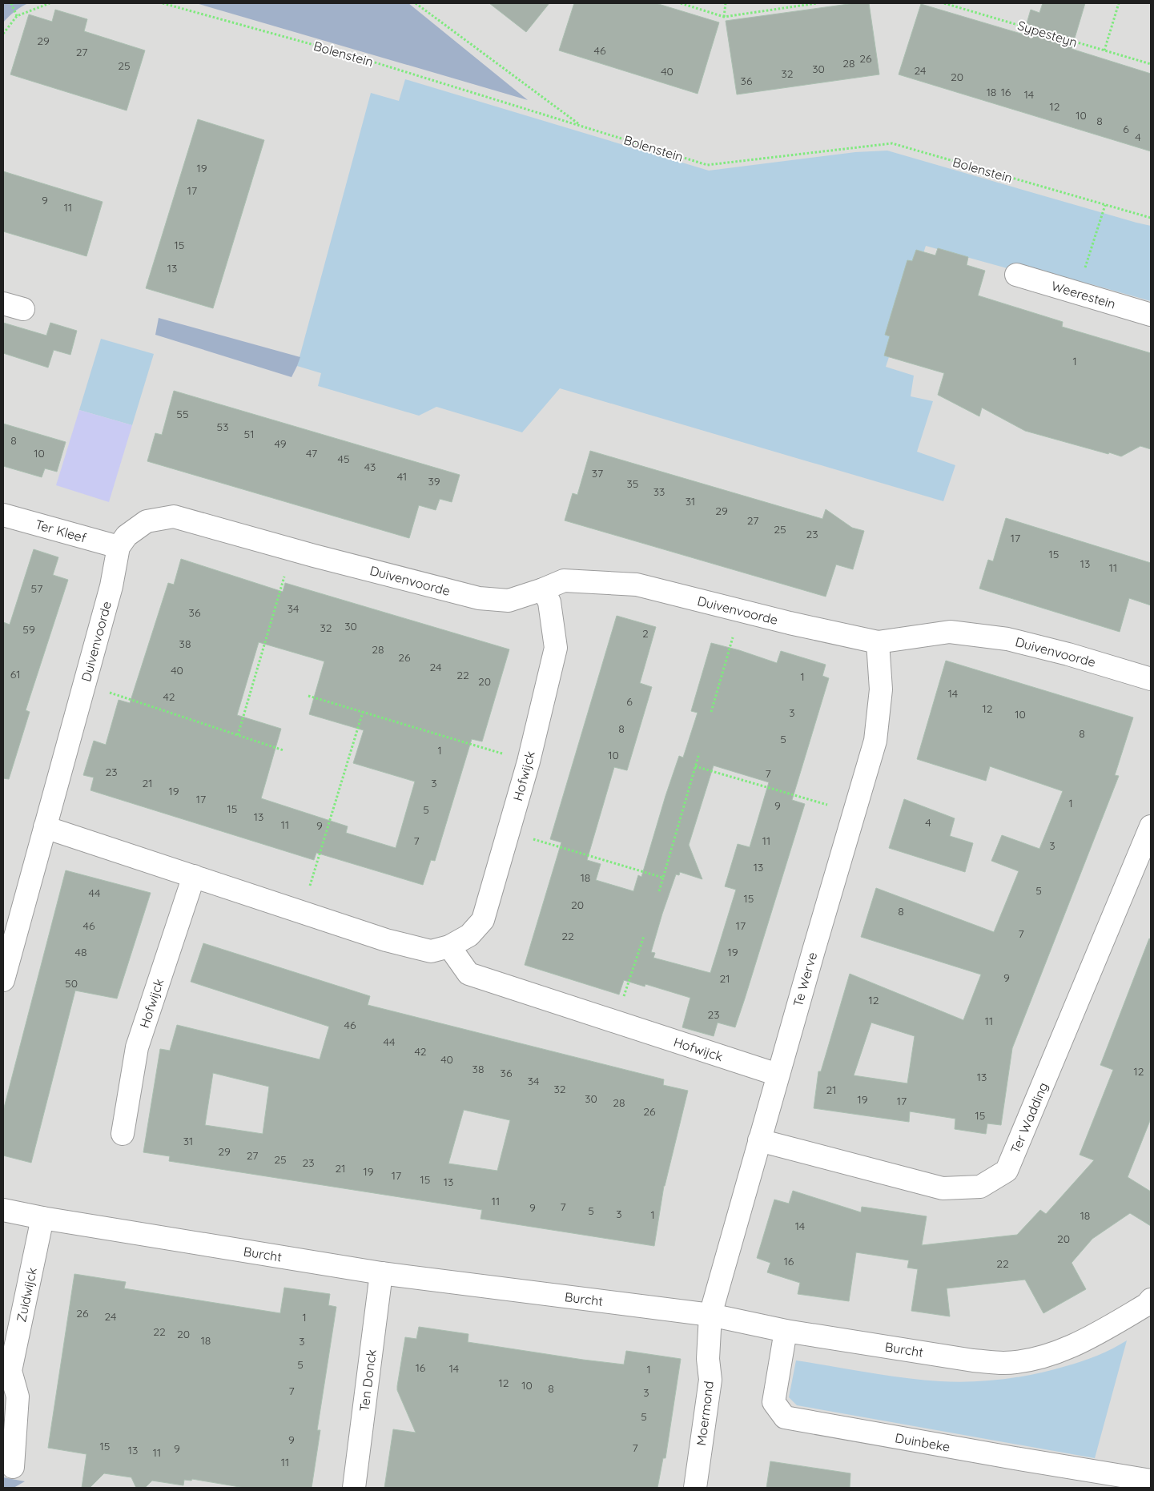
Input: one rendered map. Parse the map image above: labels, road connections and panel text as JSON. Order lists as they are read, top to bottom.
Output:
{
  "streets": {
    "street": [
      "Weerestein",
      "Ter Kleef",
      "Duivenvoorde",
      "Hofwijck",
      "Te Werve",
      "Ter Wadding",
      "Burcht",
      "Zuidwijck",
      "Ten Donck",
      "Moermond",
      "Duinbeke"
    ],
    "path": ["Sypesteyn", "Bolenstein"]
  },
  "crossings": [
    ["Ter Kleef", "Duivenvoorde"],
    ["Duivenvoorde", "Hofwijck"],
    ["Duivenvoorde", "Te Werve"],
    ["Hofwijck", "Te Werve"],
    ["Te Werve", "Ter Wadding"],
    ["Te Werve", "Burcht"],
    ["Te Werve", "Moermond"],
    ["Burcht", "Zuidwijck"],
    ["Burcht", "Ten Donck"],
    ["Burcht", "Moermond"],
    ["Burcht", "Duinbeke"]
  ],
  "house_numbers": [
    "29",
    "46",
    "27",
    "26",
    "28",
    "25",
    "30",
    "24",
    "40",
    "32",
    "20",
    "36",
    "18",
    "16",
    "14",
    "12",
    "10",
    "8",
    "6",
    "4",
    "19",
    "17",
    "9",
    "11",
    "15",
    "13",
    "1",
    "55",
    "53",
    "51",
    "8",
    "49",
    "10",
    "47",
    "45",
    "43",
    "37",
    "41",
    "39",
    "35",
    "33",
    "31",
    "29",
    "27",
    "25",
    "23",
    "17",
    "15",
    "13",
    "11",
    "57",
    "34",
    "36",
    "30",
    "32",
    "59",
    "2",
    "38",
    "28",
    "26",
    "24",
    "40",
    "61",
    "22",
    "1",
    "20",
    "14",
    "42",
    "6",
    "12",
    "3",
    "10",
    "8",
    "8",
    "5",
    "1",
    "10",
    "23",
    "7",
    "21",
    "3",
    "19",
    "17",
    "1",
    "9",
    "15",
    "5",
    "13",
    "4",
    "11",
    "9",
    "7",
    "11",
    "3",
    "13",
    "18",
    "5",
    "44",
    "15",
    "20",
    "8",
    "46",
    "17",
    "7",
    "22",
    "48",
    "19",
    "9",
    "21",
    "50",
    "12",
    "23",
    "11",
    "46",
    "44",
    "42",
    "40",
    "38",
    "12",
    "36",
    "13",
    "34",
    "32",
    "21",
    "30",
    "19",
    "17",
    "28",
    "26",
    "15",
    "31",
    "29",
    "27",
    "25",
    "23",
    "21",
    "19",
    "17",
    "15",
    "13",
    "11",
    "7",
    "9",
    "5",
    "3",
    "1",
    "18",
    "14",
    "20",
    "16",
    "22",
    "26",
    "24",
    "1",
    "22",
    "20",
    "18",
    "3",
    "5",
    "16",
    "14",
    "1",
    "12",
    "10",
    "8",
    "7",
    "3",
    "5",
    "9",
    "15",
    "7",
    "9",
    "13",
    "11",
    "11"
  ]
}
